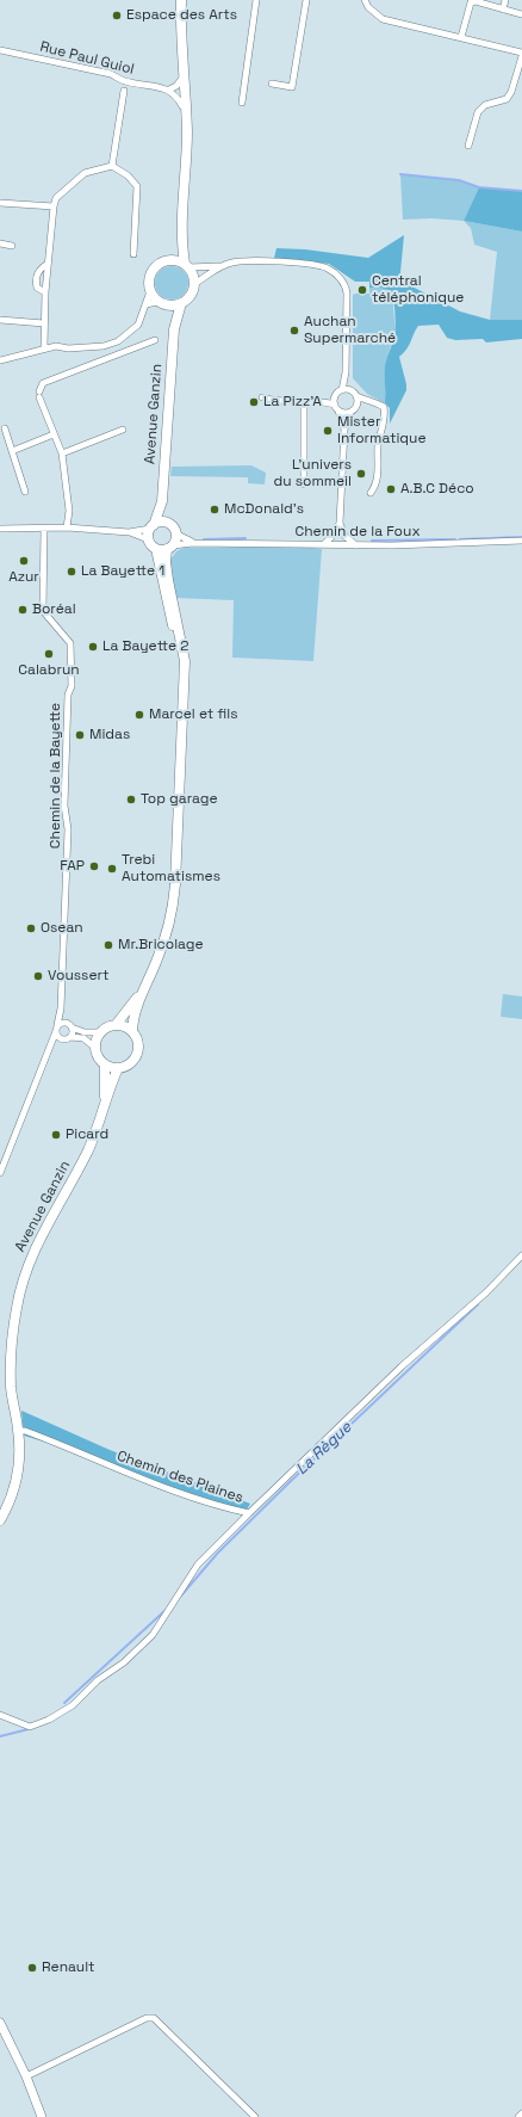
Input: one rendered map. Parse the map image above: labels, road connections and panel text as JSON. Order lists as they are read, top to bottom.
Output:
{
  "streets": {
    "main road": ["Avenue Ganzin"],
    "street": [
      "Rue Paul Guiol",
      "Chemin de la Foux",
      "Chemin de la Bayette",
      "Chemin des Plaines"
    ]
  },
  "crossings": [
    ["Avenue Ganzin", "Chemin de la Foux"],
    ["Avenue Ganzin", "Chemin des Plaines"]
  ],
  "water": ["La Règue"],
  "places": [
    "Espace des Arts",
    "Central téléphonique",
    "Auchan Supermarché",
    "La Pizz'A",
    "Mister Informatique",
    "L'univers du sommeil",
    "A.B.C Déco",
    "McDonald's",
    "Azur",
    "La Bayette 1",
    "Boréal",
    "La Bayette 2",
    "Calabrun",
    "Marcel et fils",
    "Midas",
    "Top garage",
    "FAP",
    "Trebi Automatismes",
    "Osean",
    "Mr.Bricolage",
    "Voussert",
    "Picard",
    "Renault"
  ]
}
